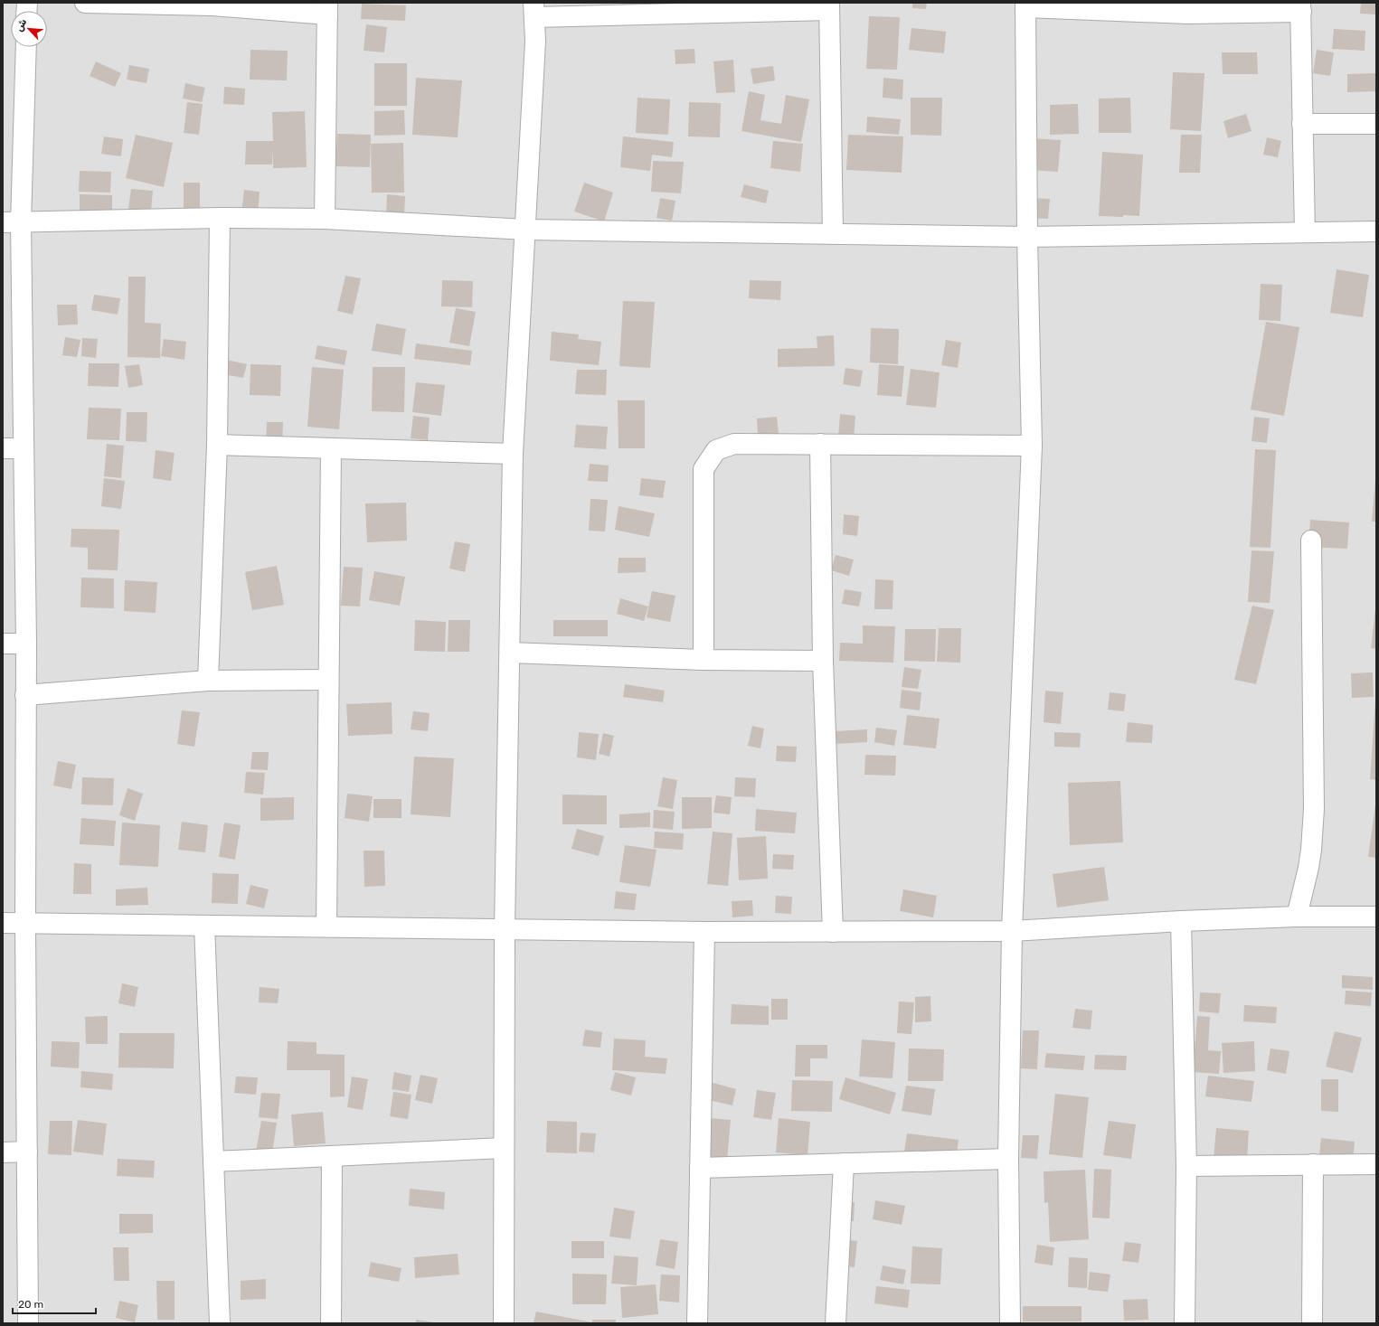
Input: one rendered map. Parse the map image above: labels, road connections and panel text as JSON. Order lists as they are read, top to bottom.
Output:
{
  "scale_bar": "20 m",
  "north": "top left"
}
